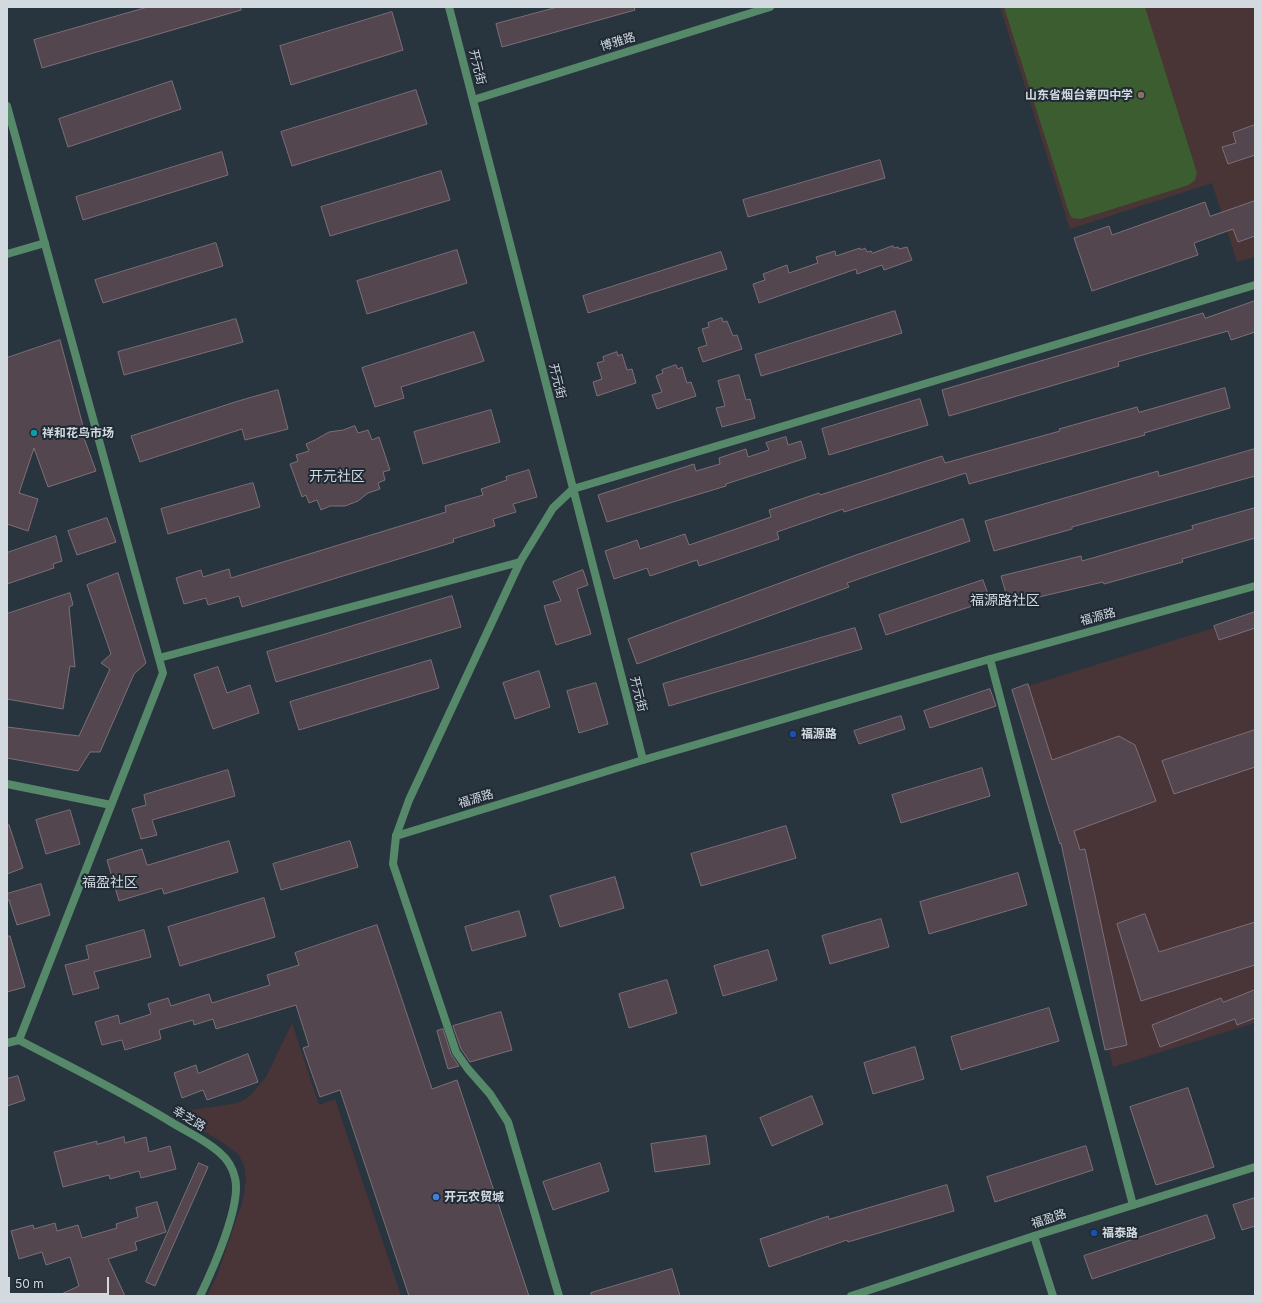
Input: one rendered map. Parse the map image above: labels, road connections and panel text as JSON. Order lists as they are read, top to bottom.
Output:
{
  "streets": {
    "street": [
      "博雅路",
      "开元街",
      "福源路",
      "幸芝路",
      "福盈路"
    ]
  },
  "crossings": [
    ["博雅路", "开元街"],
    ["开元街", "福源路"]
  ],
  "districts": ["开元社区", "福源路社区", "福盈社区"],
  "places": [
    "山东省烟台第四中学",
    "祥和花鸟市场",
    "福源路",
    "开元农贸城",
    "福泰路"
  ],
  "scale_bar": "50 m"
}
